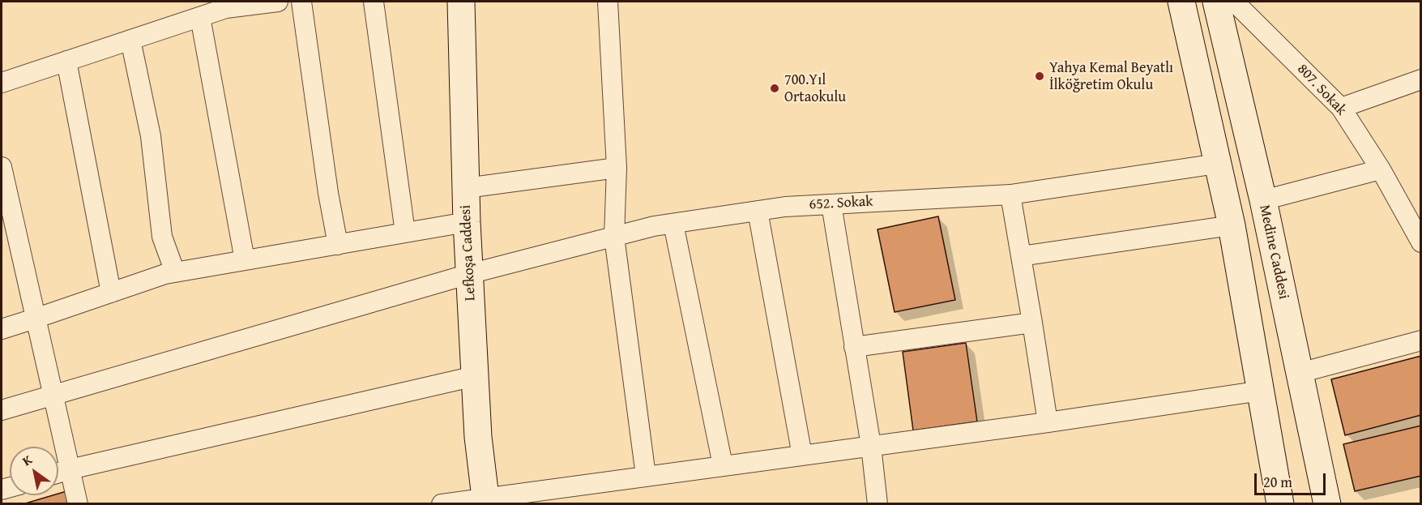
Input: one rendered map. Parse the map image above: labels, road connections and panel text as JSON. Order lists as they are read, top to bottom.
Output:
{
  "streets": {
    "street": [
      "807. Sokak",
      "652. Sokak",
      "Medine Caddesi",
      "Lefkoşa Caddesi"
    ]
  },
  "crossings": [
    ["652. Sokak", "Lefkoşa Caddesi"]
  ],
  "places": ["Yahya Kemal Beyatlı İlköğretim Okulu", "700.Yıl Ortaokulu"],
  "scale_bar": "20 m",
  "north": "top left"
}
